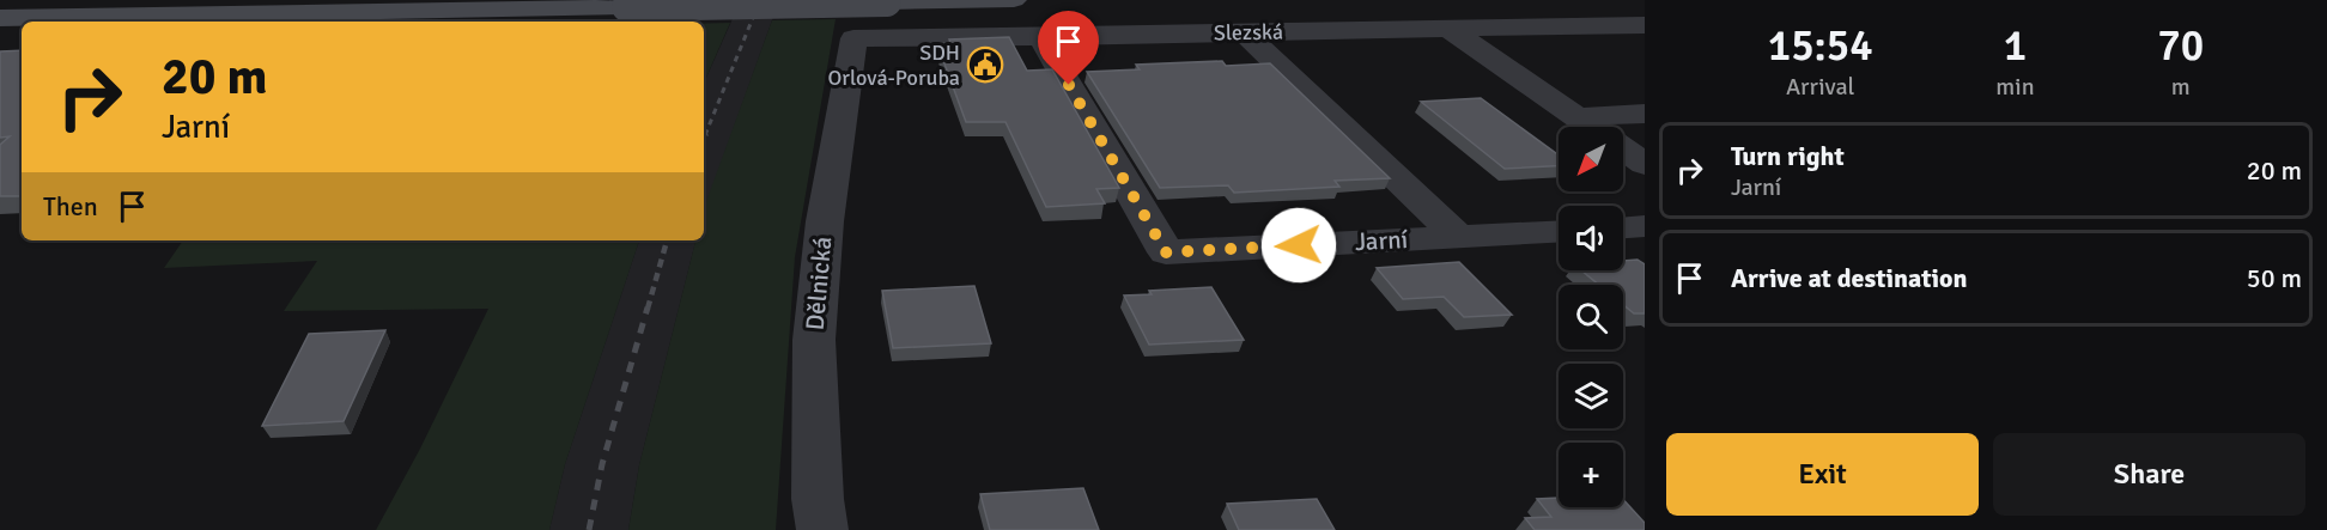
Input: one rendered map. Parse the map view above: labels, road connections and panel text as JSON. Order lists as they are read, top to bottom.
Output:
{
  "streets": {
    "street": ["Slezská", "Jarní", "Dělnická"]
  },
  "crossings": [
    ["Slezská", "Jarní"],
    ["Slezská", "Dělnická"]
  ],
  "places": {
    "public building": ["SDH Orlová-Poruba"]
  },
  "north": "bottom left",
  "page": {
    "eta": [
      "15:54",
      "Arrival",
      "1",
      "min",
      "70",
      "m"
    ],
    "turn": ["20 m", "Jarní"],
    "list": [
      {
        "name": "Turn right",
        "note": "Jarní",
        "value": "20 m"
      },
      {
        "name": "Arrive at destination",
        "value": "50 m"
      }
    ],
    "map_buttons": "+",
    "then": "Then",
    "buttons": ["Exit", "Share"]
  }
}
